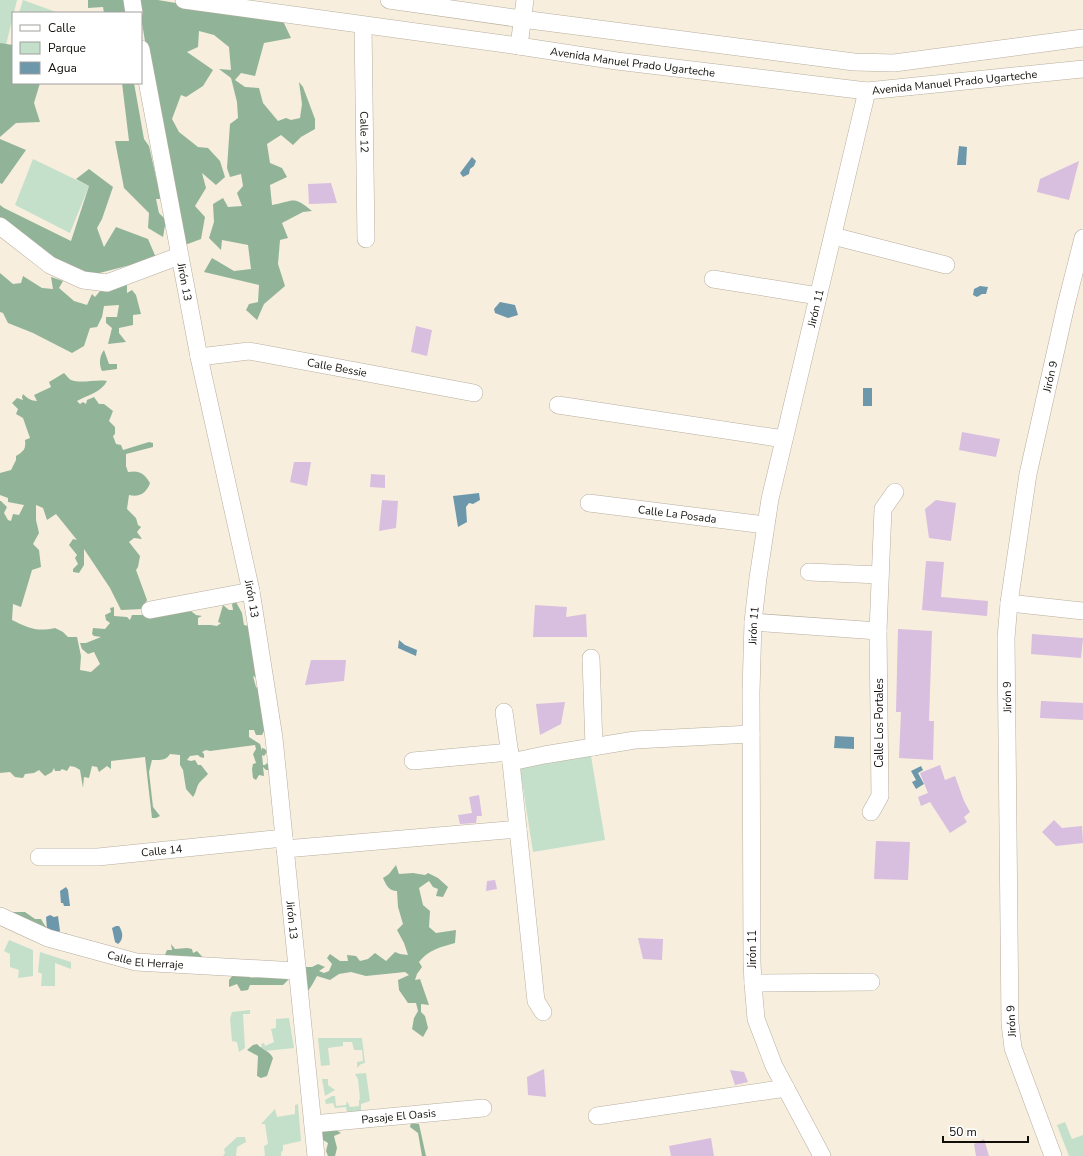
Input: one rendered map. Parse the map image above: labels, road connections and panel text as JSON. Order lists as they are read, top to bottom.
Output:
{
  "streets": {
    "street": [
      "Avenida Manuel Prado Ugarteche",
      "Calle 12",
      "Jirón 13",
      "Jirón 11",
      "Calle Bessie",
      "Jirón 9",
      "Calle La Posada",
      "Calle Los Portales",
      "Calle 14",
      "Calle El Herraje",
      "Pasaje El Oasis"
    ]
  },
  "crossings": [
    ["Avenida Manuel Prado Ugarteche", "Calle 12"],
    ["Avenida Manuel Prado Ugarteche", "Jirón 11"],
    ["Jirón 13", "Calle Bessie"],
    ["Jirón 13", "Calle 14"],
    ["Jirón 13", "Calle El Herraje"],
    ["Jirón 13", "Pasaje El Oasis"],
    ["Jirón 11", "Calle La Posada"]
  ],
  "legend": ["Calle", "Parque", "Agua"],
  "scale_bar": "50 m"
}
